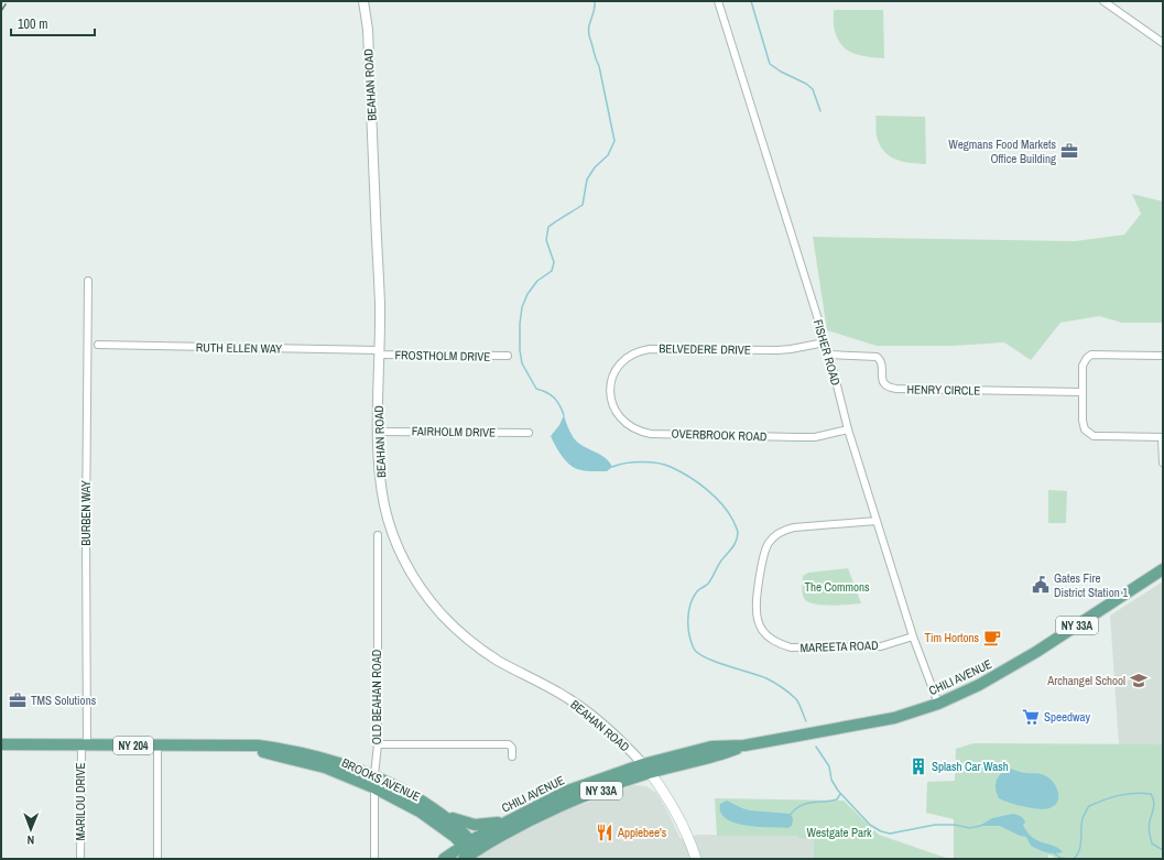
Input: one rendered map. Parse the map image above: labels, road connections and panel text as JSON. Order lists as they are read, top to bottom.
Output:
{
  "streets": {
    "main road": [
      "NY 33A",
      "CHILI AVENUE",
      "NY 204",
      "BROOKS AVENUE"
    ],
    "street": [
      "BEAHAN ROAD",
      "RUTH ELLEN WAY",
      "BELVEDERE DRIVE",
      "FISHER ROAD",
      "FROSTHOLM DRIVE",
      "HENRY CIRCLE",
      "FAIRHOLM DRIVE",
      "OVERBROOK ROAD",
      "BURBEN WAY",
      "MAREETA ROAD",
      "OLD BEAHAN ROAD",
      "MARILOU DRIVE"
    ]
  },
  "crossings": [
    ["BEAHAN ROAD", "RUTH ELLEN WAY"],
    ["BEAHAN ROAD", "FROSTHOLM DRIVE"],
    ["BEAHAN ROAD", "FAIRHOLM DRIVE"],
    ["BEAHAN ROAD", "CHILI AVENUE"],
    ["RUTH ELLEN WAY", "FROSTHOLM DRIVE"],
    ["BELVEDERE DRIVE", "FISHER ROAD"],
    ["BELVEDERE DRIVE", "OVERBROOK ROAD"],
    ["FISHER ROAD", "HENRY CIRCLE"],
    ["FISHER ROAD", "OVERBROOK ROAD"],
    ["FISHER ROAD", "MAREETA ROAD"],
    ["FISHER ROAD", "CHILI AVENUE"],
    ["BURBEN WAY", "BROOKS AVENUE"],
    ["BURBEN WAY", "MARILOU DRIVE"],
    ["CHILI AVENUE", "NY 204"],
    ["CHILI AVENUE", "BROOKS AVENUE"],
    ["OLD BEAHAN ROAD", "BROOKS AVENUE"],
    ["NY 204", "BROOKS AVENUE"],
    ["BROOKS AVENUE", "MARILOU DRIVE"]
  ],
  "parks": ["The Commons", "Westgate Park"],
  "places": {
    "office": ["Wegmans Food Markets Office Building", "TMS Solutions"],
    "public building": ["Gates Fire District Station 1"],
    "cafe": ["Tim Hortons"],
    "school or university": ["Archangel School"],
    "supermarket": ["Speedway"],
    "building": ["Splash Car Wash"],
    "restaurant": ["Applebee's"]
  },
  "scale_bar": "100 m",
  "north": "bottom"
}
